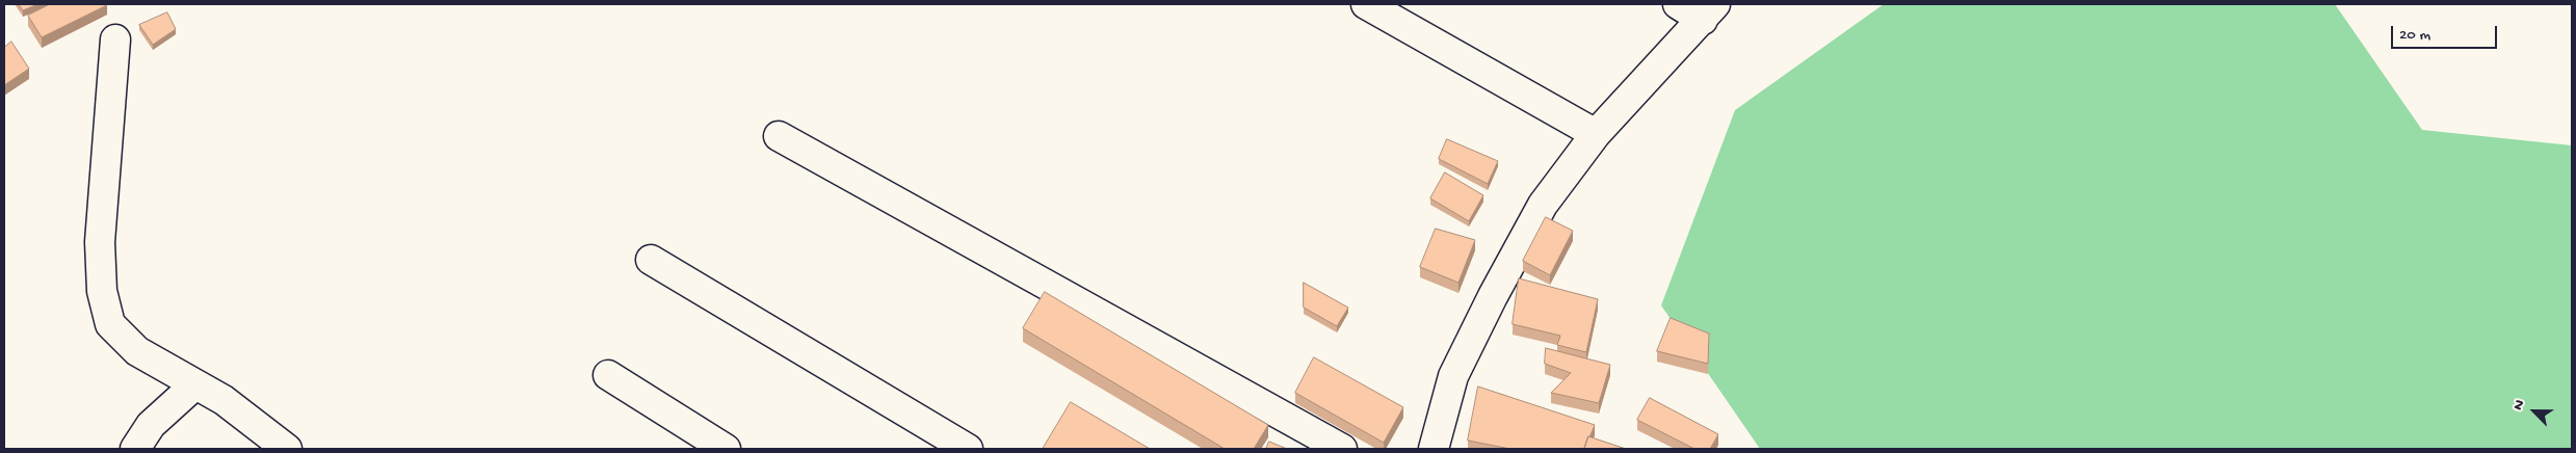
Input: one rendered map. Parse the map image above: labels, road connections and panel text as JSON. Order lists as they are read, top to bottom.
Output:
{
  "scale_bar": "20 m",
  "north": "top left"
}
